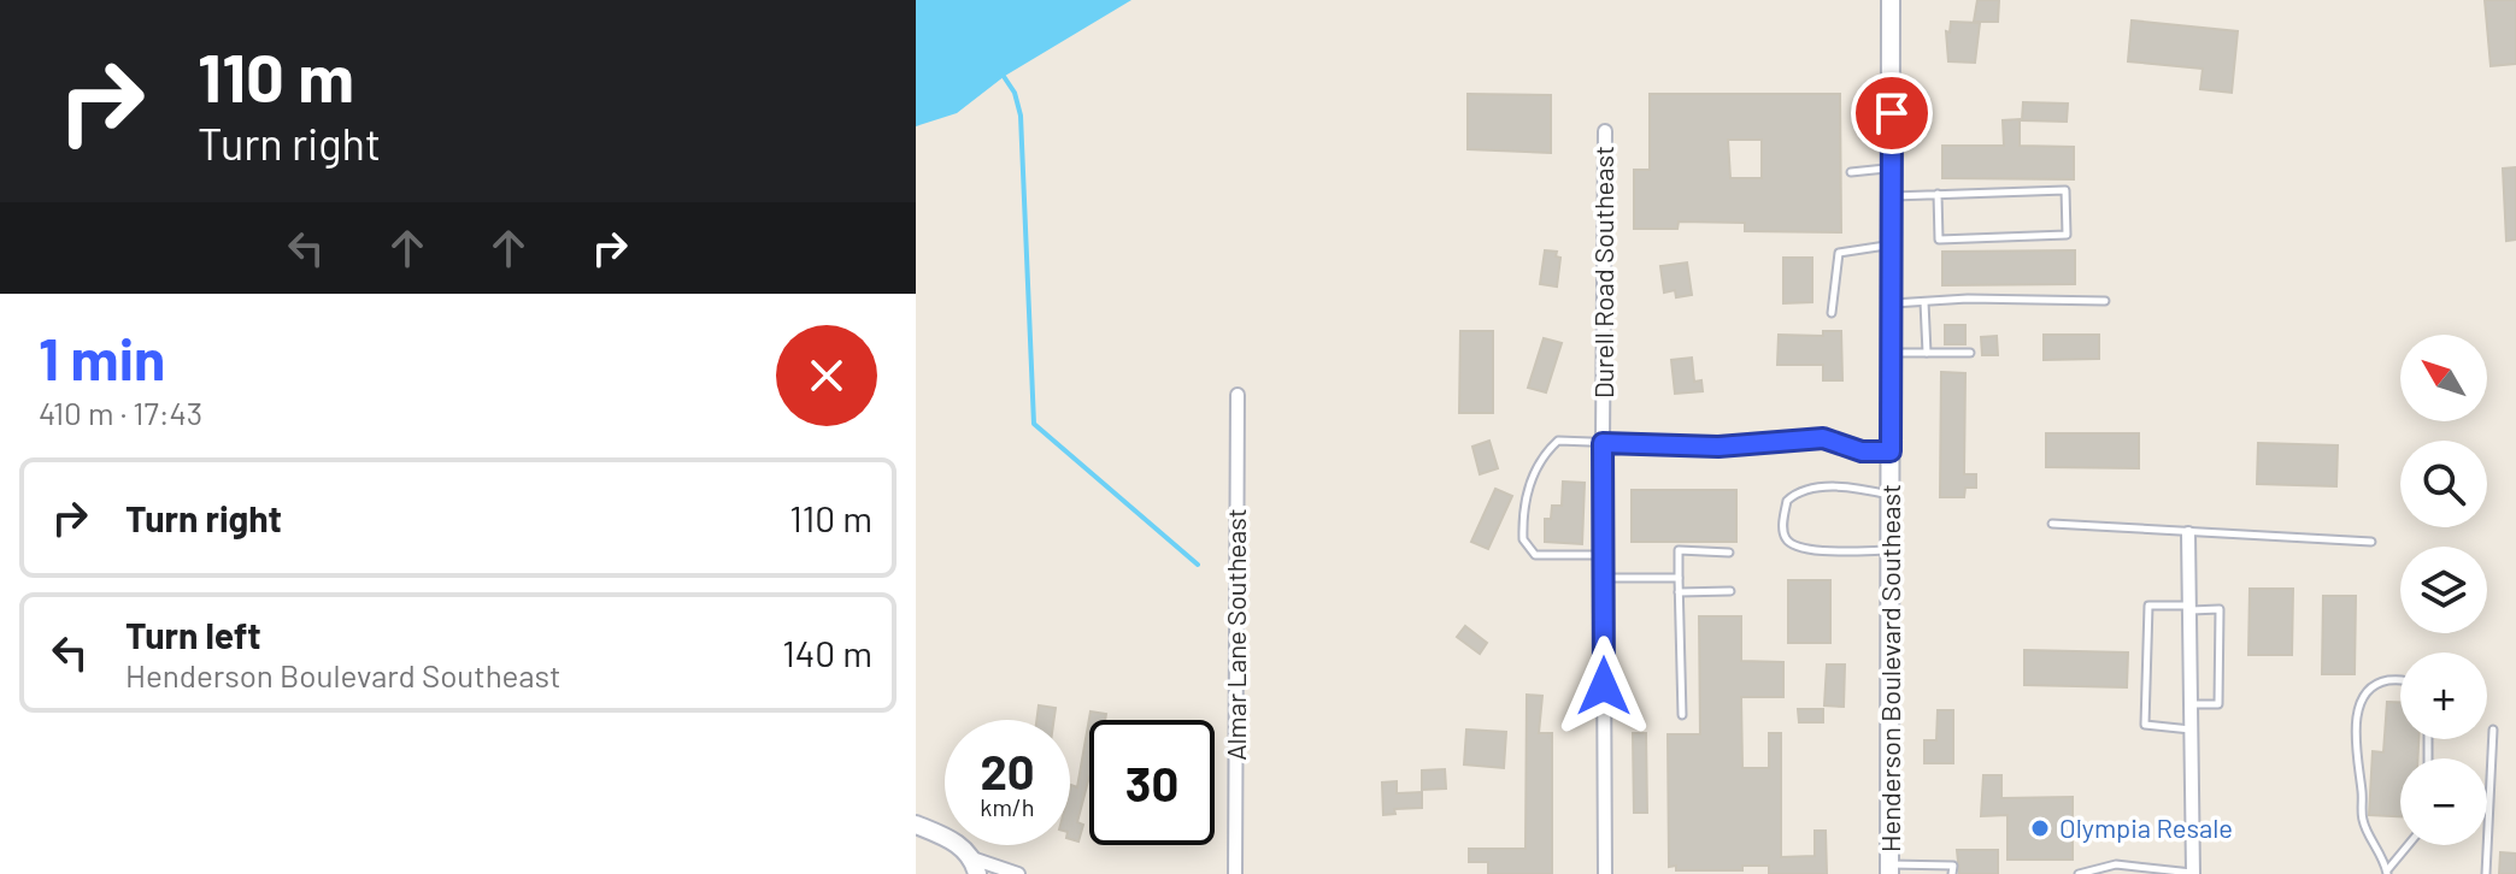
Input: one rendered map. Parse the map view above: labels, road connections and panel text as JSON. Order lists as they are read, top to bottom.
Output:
{
  "streets": {
    "street": ["Durell Road Southeast", "Almar Lane Southeast", "Henderson Boulevard Southeast"]
  },
  "places": ["Olympia Resale"],
  "north": "top left",
  "page": {
    "turn": ["110 m", "Turn right"],
    "heading": ["1 min", "410 m · 17:43"],
    "map_buttons": ["+", "−"],
    "list": [
      {
        "name": "Turn right",
        "value": "110 m"
      },
      {
        "name": "Turn left",
        "note": "Henderson Boulevard Southeast",
        "value": "140 m"
      }
    ],
    "speed": "20 km/h",
    "limit": "30"
  }
}
